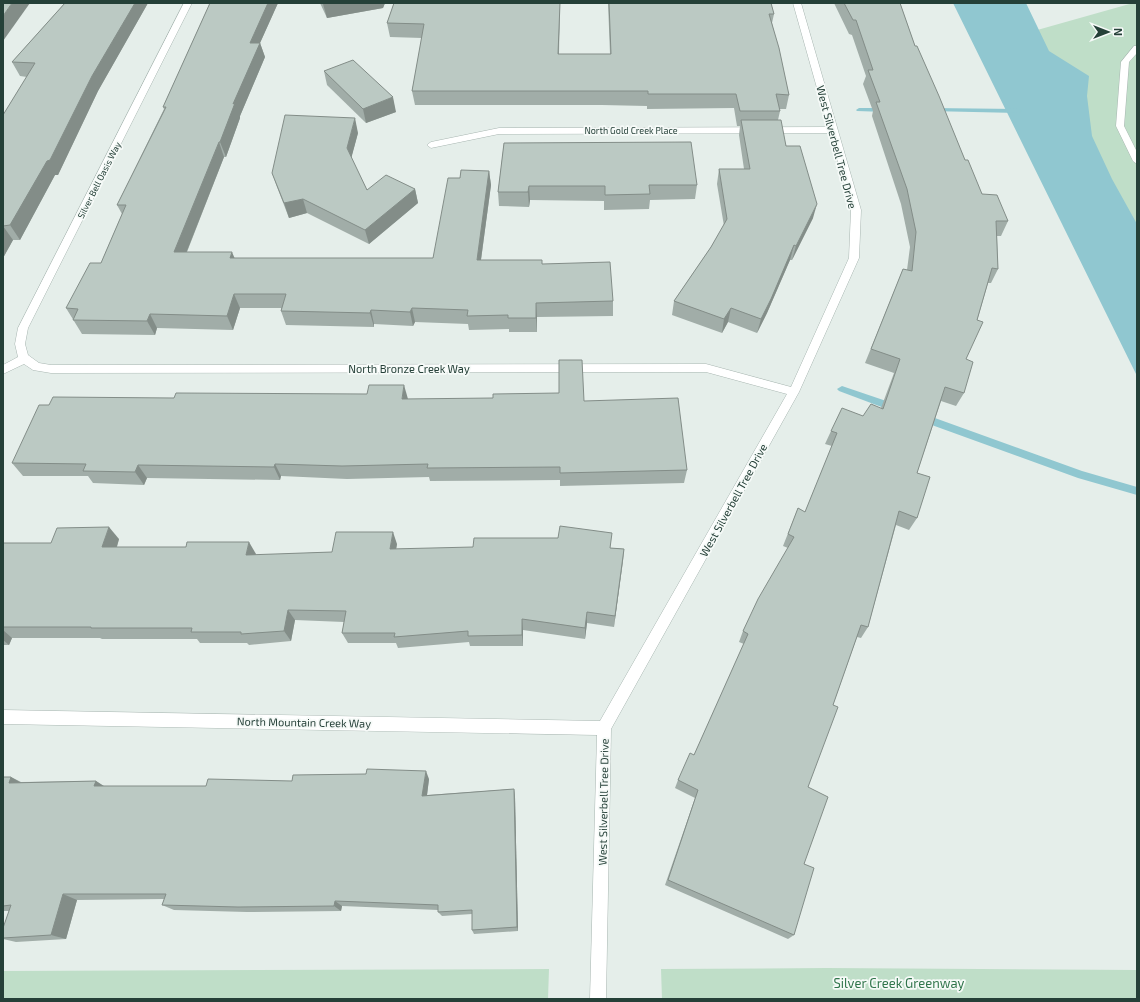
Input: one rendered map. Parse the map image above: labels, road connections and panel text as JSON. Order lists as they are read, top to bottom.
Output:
{
  "streets": {
    "street": [
      "North Gold Creek Place",
      "West Silverbell Tree Drive",
      "Silver Bell Oasis Way",
      "North Bronze Creek Way",
      "North Mountain Creek Way"
    ]
  },
  "crossings": [
    ["North Gold Creek Place", "West Silverbell Tree Drive"],
    ["West Silverbell Tree Drive", "North Bronze Creek Way"],
    ["West Silverbell Tree Drive", "North Mountain Creek Way"],
    ["Silver Bell Oasis Way", "North Bronze Creek Way"]
  ],
  "parks": ["Silver Creek Greenway"],
  "north": "right"
}
